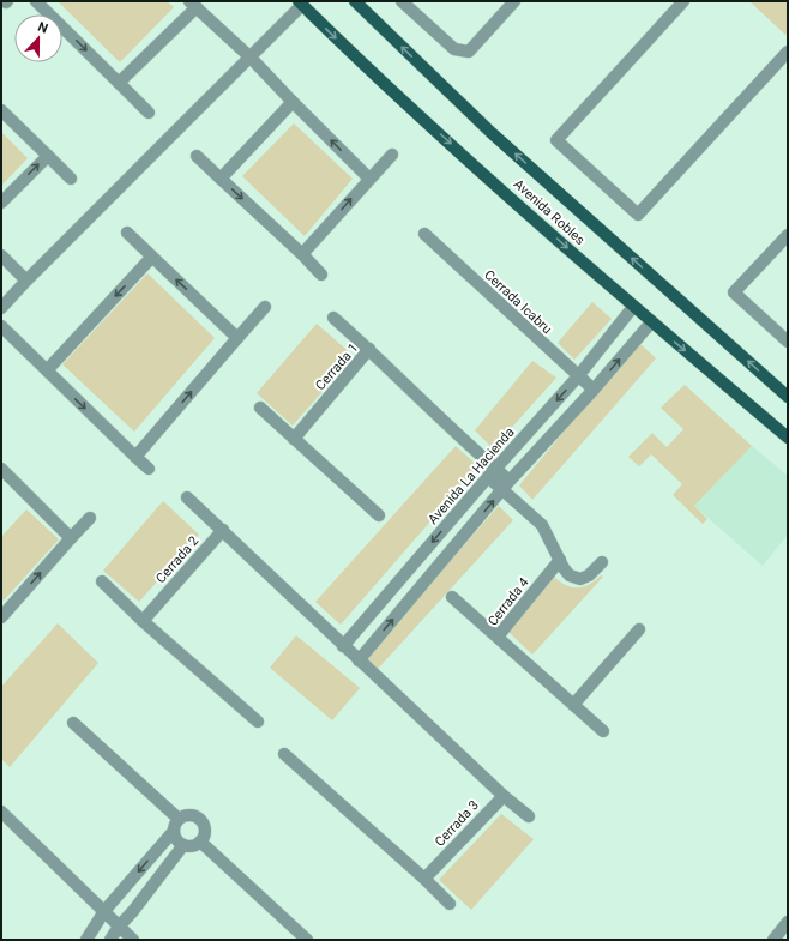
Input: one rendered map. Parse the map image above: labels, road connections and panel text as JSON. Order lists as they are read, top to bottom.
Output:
{
  "streets": {
    "main road": ["Avenida Robles"],
    "street": [
      "Cerrada Icabru",
      "Cerrada 1",
      "Avenida La Hacienda",
      "Cerrada 2",
      "Cerrada 4",
      "Cerrada 3"
    ]
  },
  "crossings": [
    ["Avenida Robles", "Avenida La Hacienda"],
    ["Cerrada Icabru", "Avenida La Hacienda"],
    ["Cerrada 1", "Avenida La Hacienda"]
  ],
  "north": "top"
}
